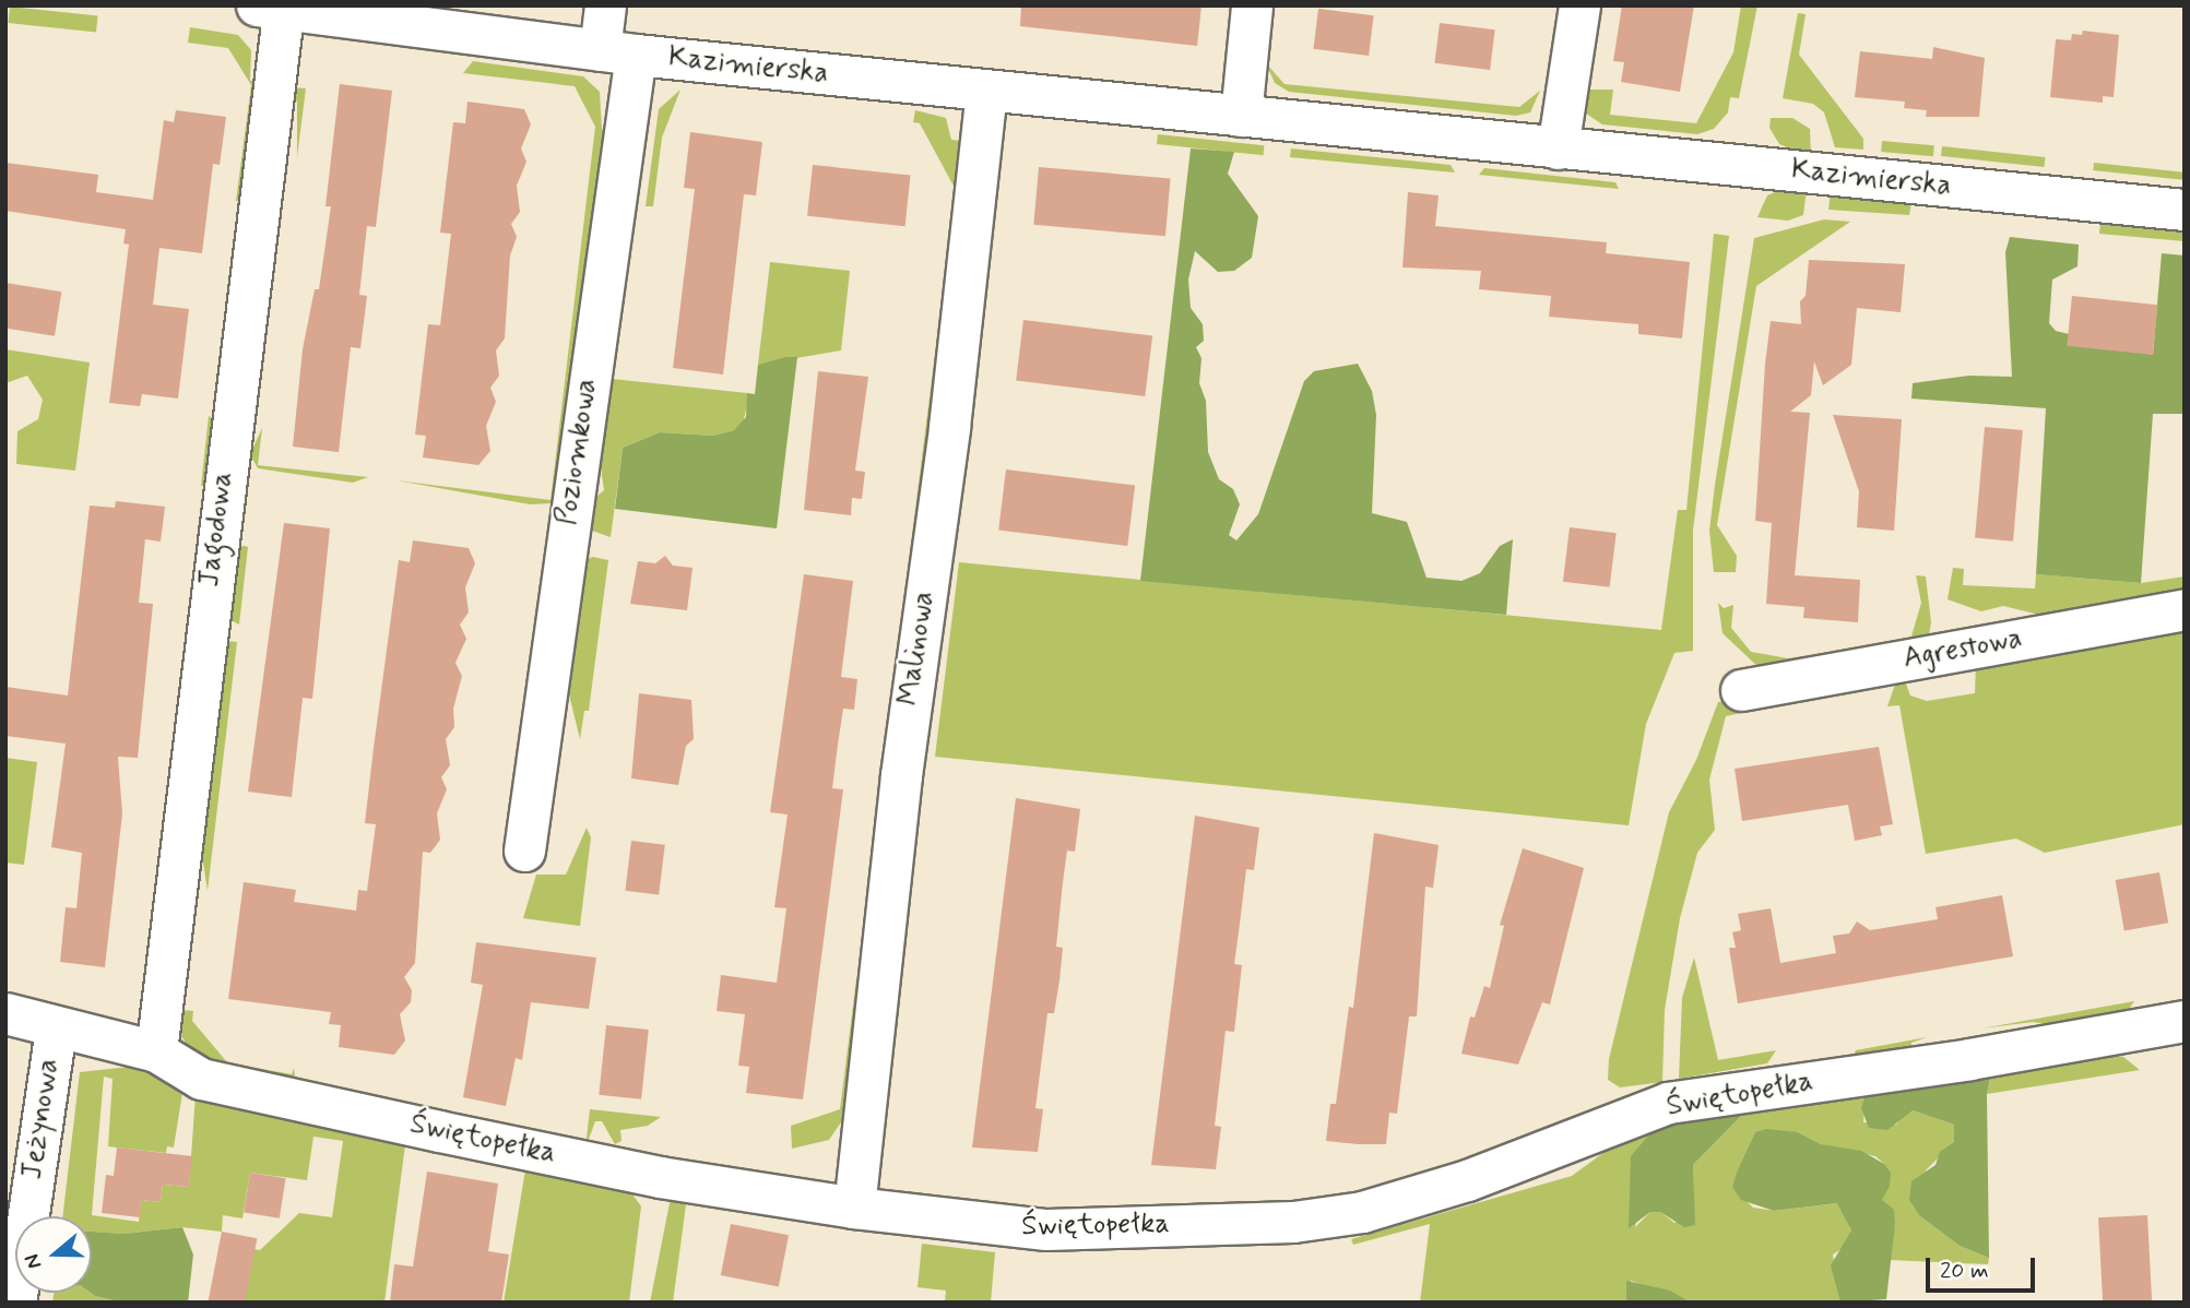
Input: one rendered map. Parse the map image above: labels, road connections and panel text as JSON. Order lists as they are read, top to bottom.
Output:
{
  "streets": {
    "street": [
      "Kazimierska",
      "Poziomkowa",
      "Jagodowa",
      "Malinowa",
      "Agrestowa",
      "Świętopełka",
      "Jeżynowa"
    ]
  },
  "crossings": [
    ["Kazimierska", "Poziomkowa"],
    ["Kazimierska", "Jagodowa"],
    ["Kazimierska", "Malinowa"],
    ["Jagodowa", "Świętopełka"],
    ["Malinowa", "Świętopełka"],
    ["Świętopełka", "Jeżynowa"]
  ],
  "scale_bar": "20 m",
  "north": "left"
}
